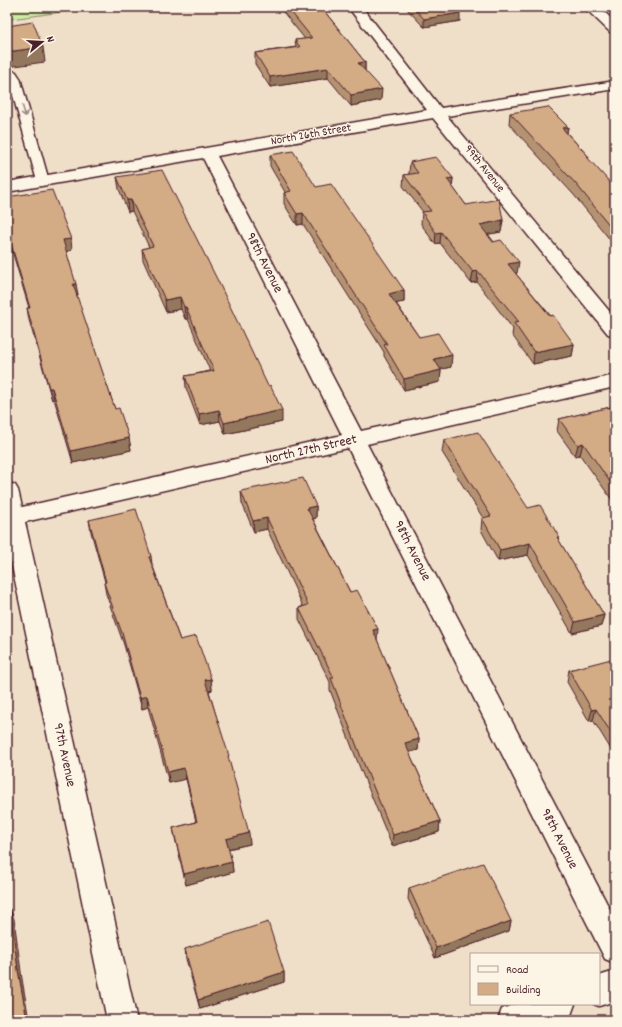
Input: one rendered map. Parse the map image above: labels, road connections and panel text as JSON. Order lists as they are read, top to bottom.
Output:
{
  "streets": {
    "street": [
      "North 26th Street",
      "99th Avenue",
      "98th Avenue",
      "North 27th Street",
      "97th Avenue"
    ]
  },
  "crossings": [
    ["North 26th Street", "99th Avenue"],
    ["North 26th Street", "98th Avenue"],
    ["98th Avenue", "North 27th Street"],
    ["North 27th Street", "97th Avenue"]
  ],
  "legend": ["Road", "Building"],
  "north": "right"
}
